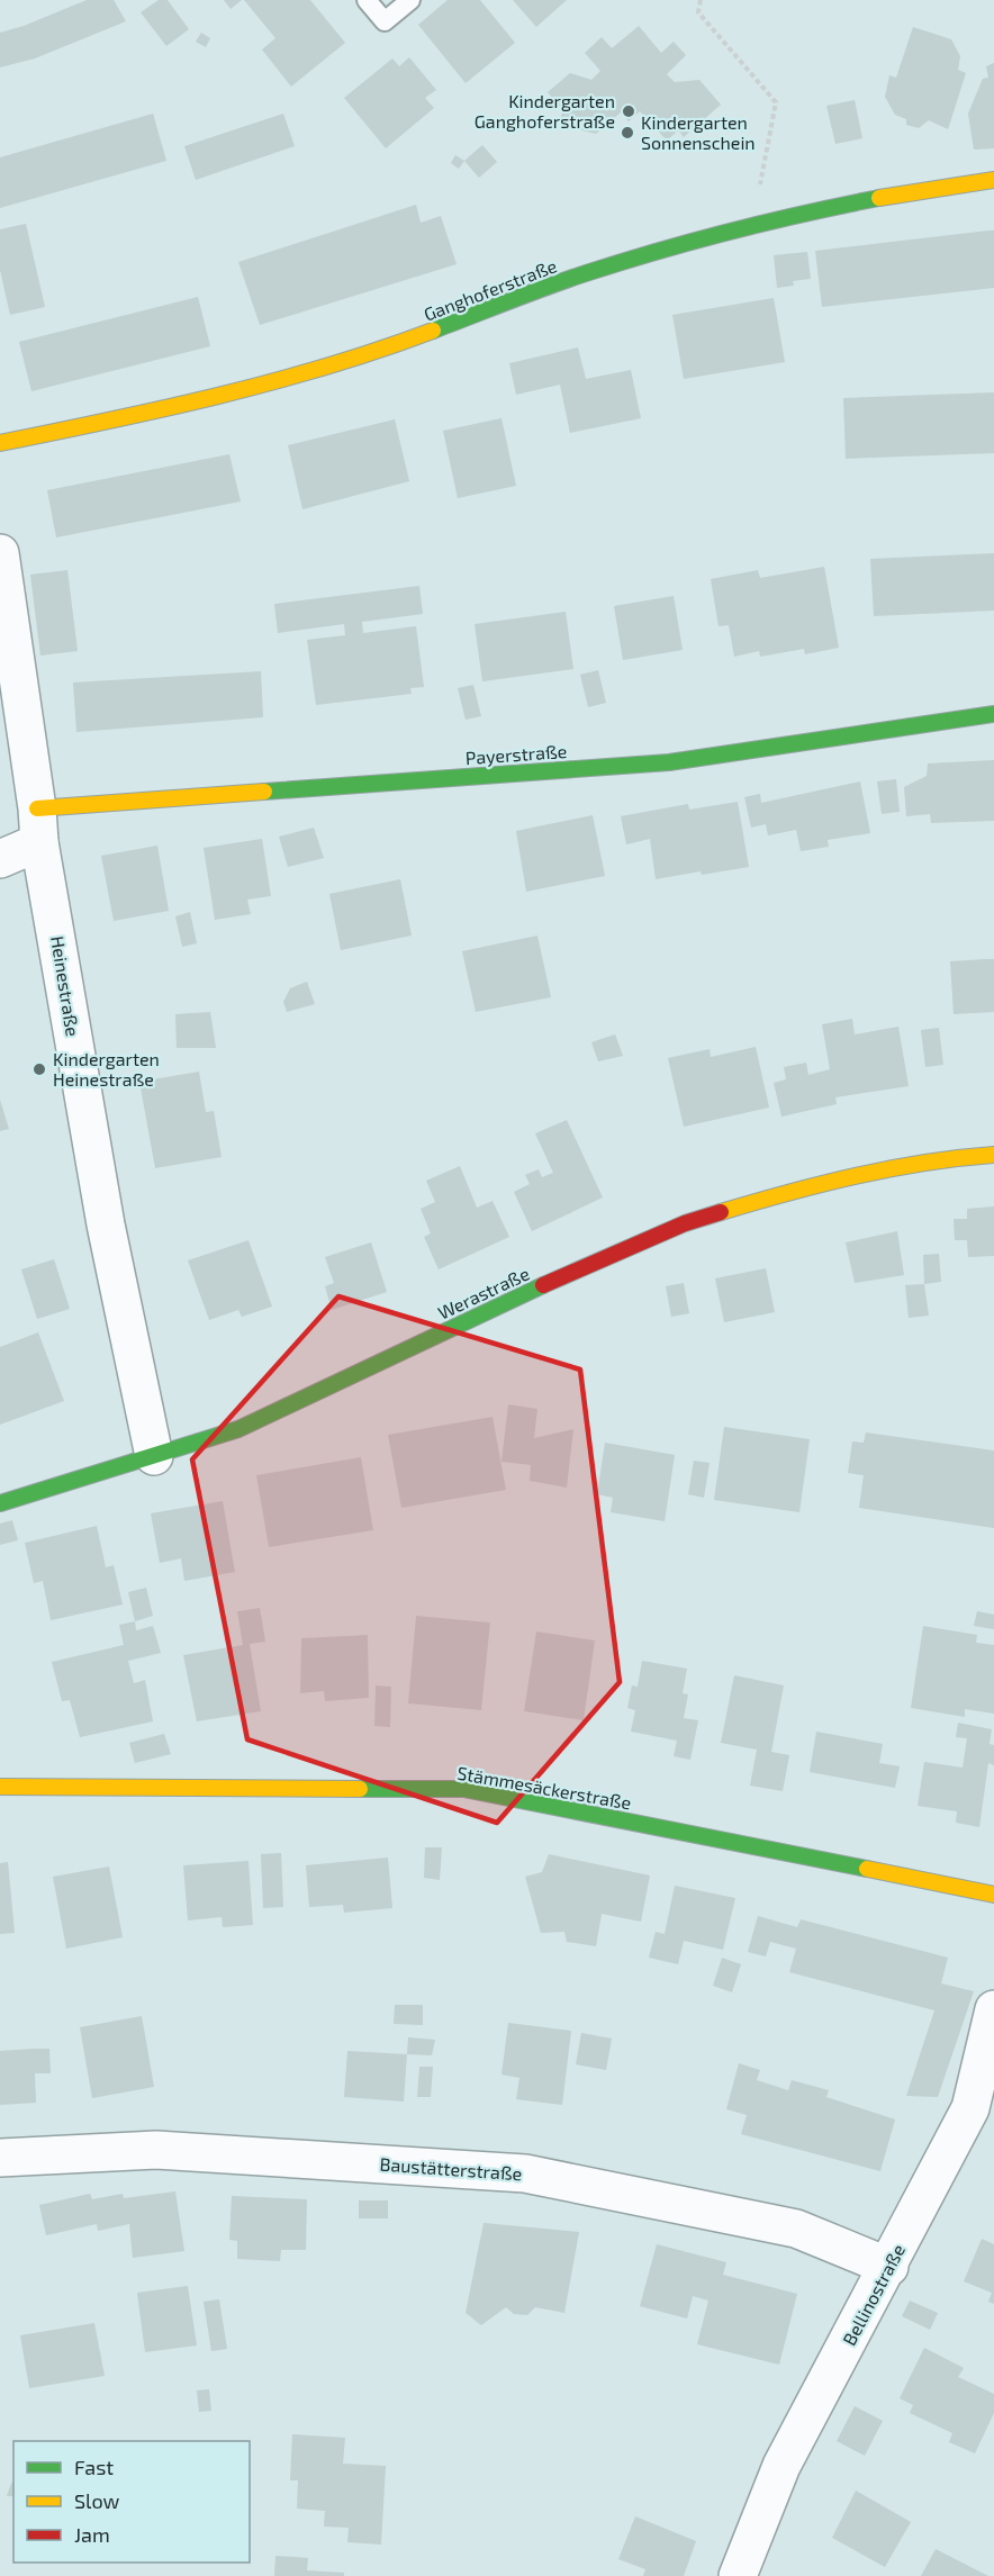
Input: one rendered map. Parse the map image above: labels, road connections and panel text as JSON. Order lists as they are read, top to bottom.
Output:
{
  "streets": {
    "street": [
      "Ganghoferstraße",
      "Payerstraße",
      "Heinestraße",
      "Werastraße",
      "Stämmesäckerstraße",
      "Baustätterstraße",
      "Bellinostraße"
    ]
  },
  "crossings": [
    ["Payerstraße", "Heinestraße"],
    ["Heinestraße", "Werastraße"],
    ["Baustätterstraße", "Bellinostraße"]
  ],
  "places": ["Kindergarten Ganghoferstraße", "Kindergarten Sonnenschein", "Kindergarten Heinestraße"],
  "legend": ["Fast", "Slow", "Jam"]
}
